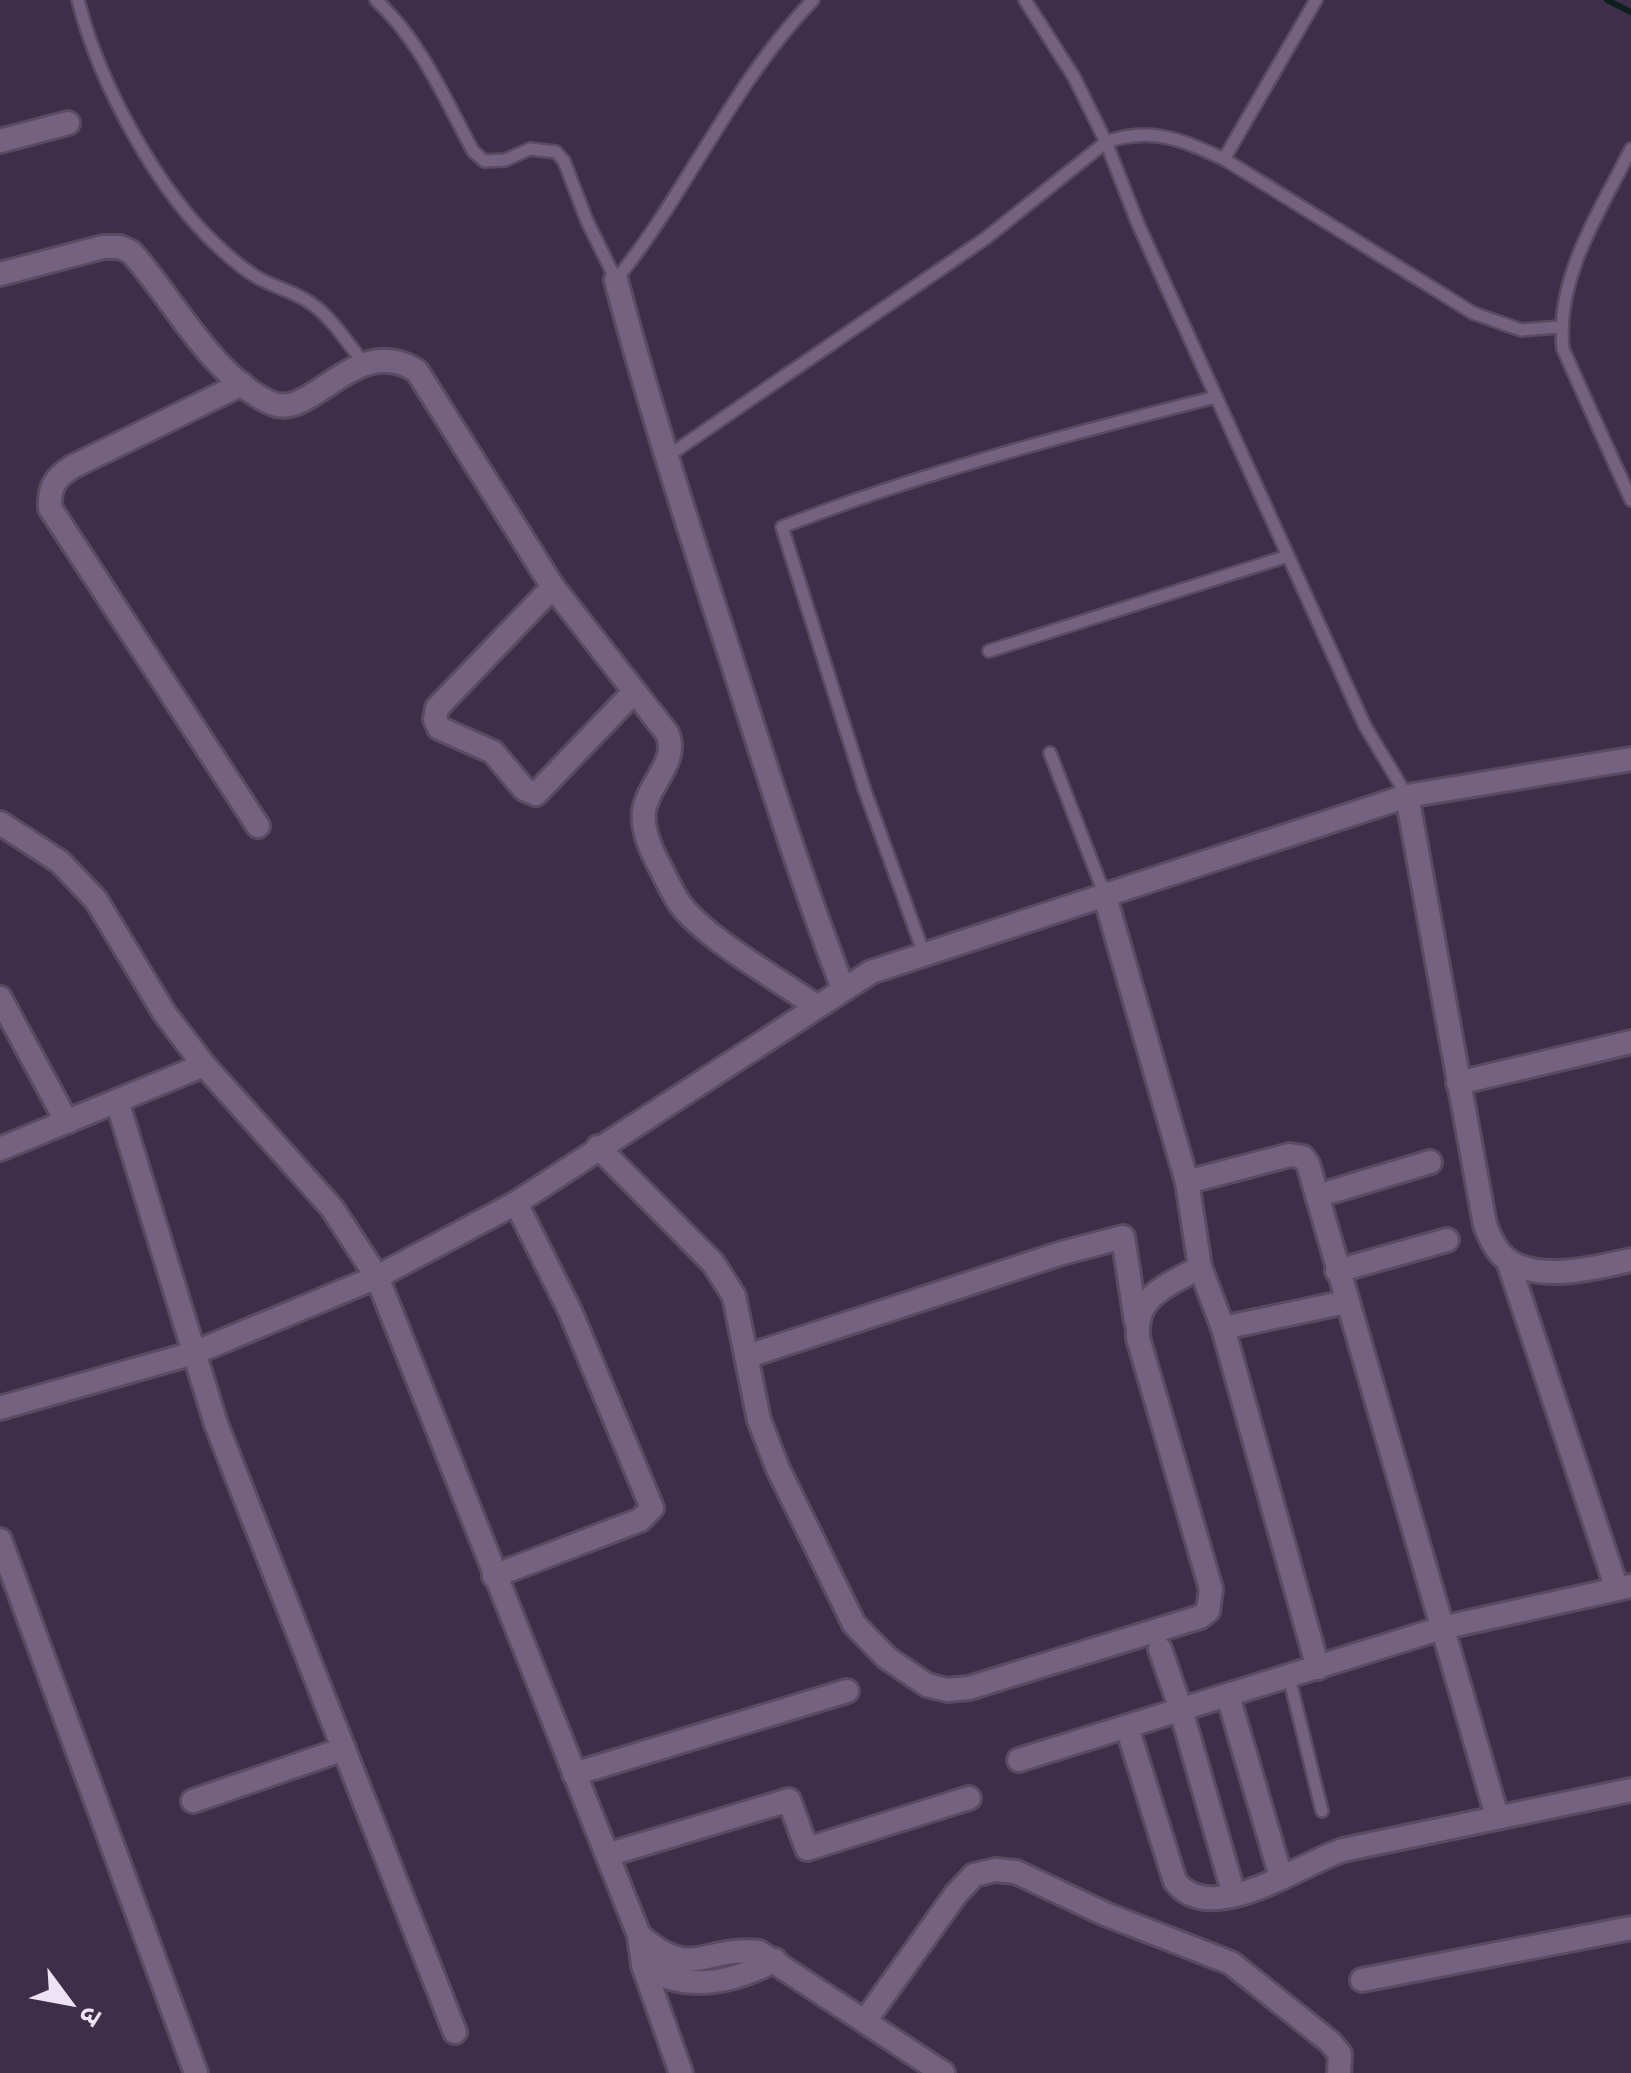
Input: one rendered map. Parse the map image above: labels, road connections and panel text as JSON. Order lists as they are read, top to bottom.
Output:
{
  "north": "bottom right"
}
